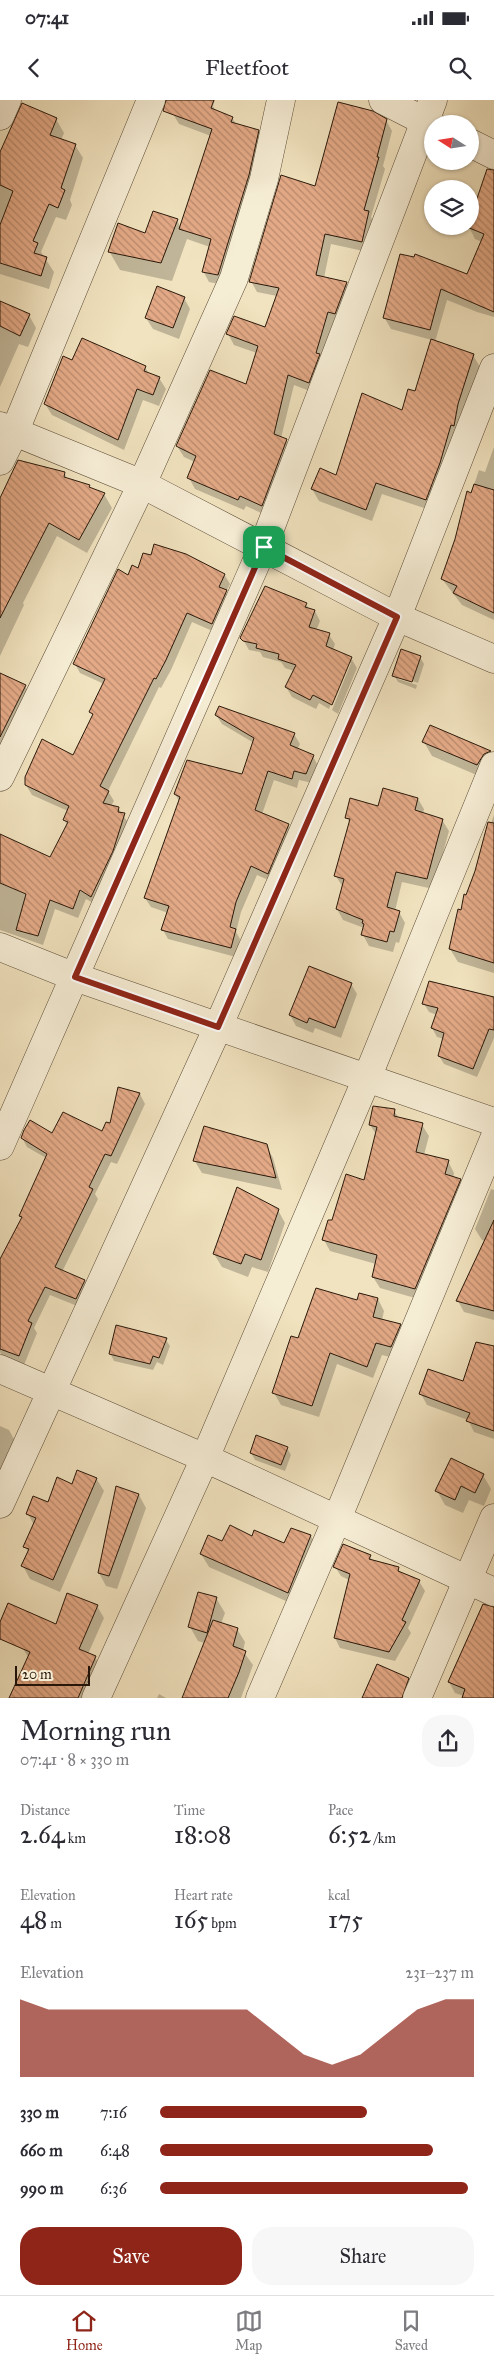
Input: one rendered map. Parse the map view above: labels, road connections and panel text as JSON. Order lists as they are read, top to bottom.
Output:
{
  "scale_bar": "20 m",
  "north": "left",
  "page": {
    "status": "07:41",
    "header": "Fleetfoot",
    "scale": "20 m",
    "heading": ["Morning run", "07:41 · 8 × 330 m"],
    "stats": [
      ["Distance", "2.64 km"],
      ["Time", "18:08"],
      ["Pace", "6:52 /km"],
      ["Elevation", "48 m"],
      ["Heart rate", "165 bpm"],
      ["kcal", "175"]
    ],
    "chart": ["Elevation", "231–237 m"],
    "list": [
      {
        "name": "330 m",
        "note": "7:16"
      },
      {
        "name": "660 m",
        "note": "6:48"
      },
      {
        "name": "990 m",
        "note": "6:36"
      }
    ],
    "buttons": ["Save", "Share"],
    "tabs": ["Home", "Map", "Saved"]
  }
}
